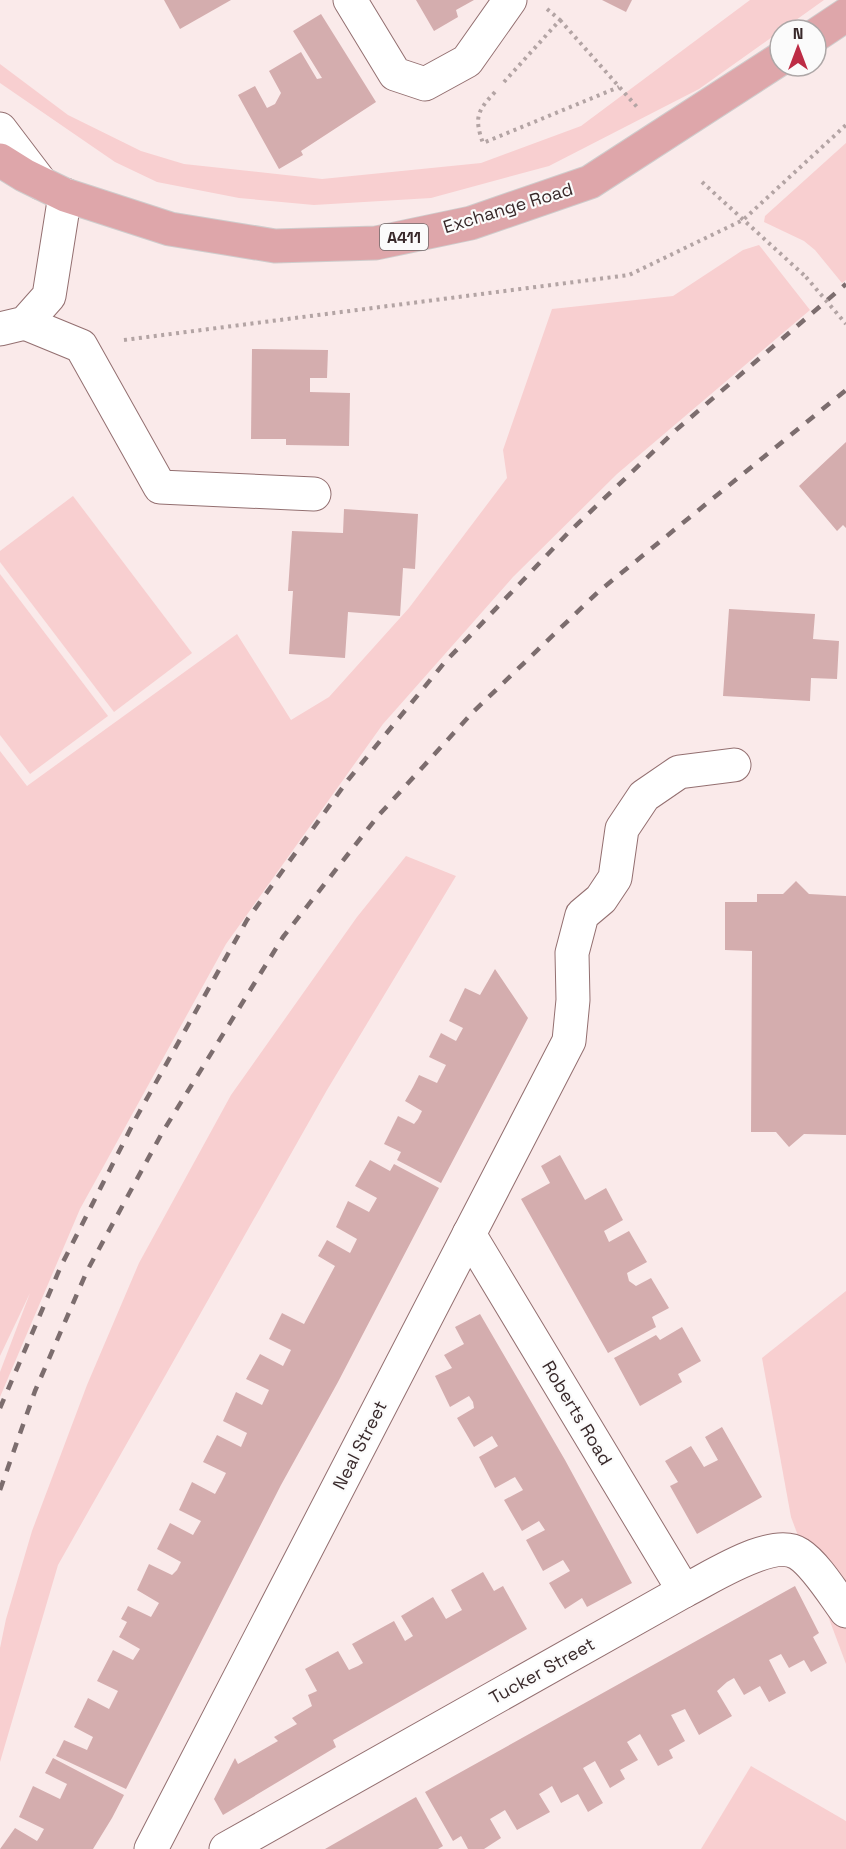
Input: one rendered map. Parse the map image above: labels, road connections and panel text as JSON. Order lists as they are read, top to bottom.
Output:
{
  "streets": {
    "main road": ["Exchange Road", "A411"],
    "street": ["Roberts Road", "Neal Street", "Tucker Street"]
  },
  "crossings": [
    ["Roberts Road", "Neal Street"],
    ["Roberts Road", "Tucker Street"]
  ],
  "north": "top"
}
